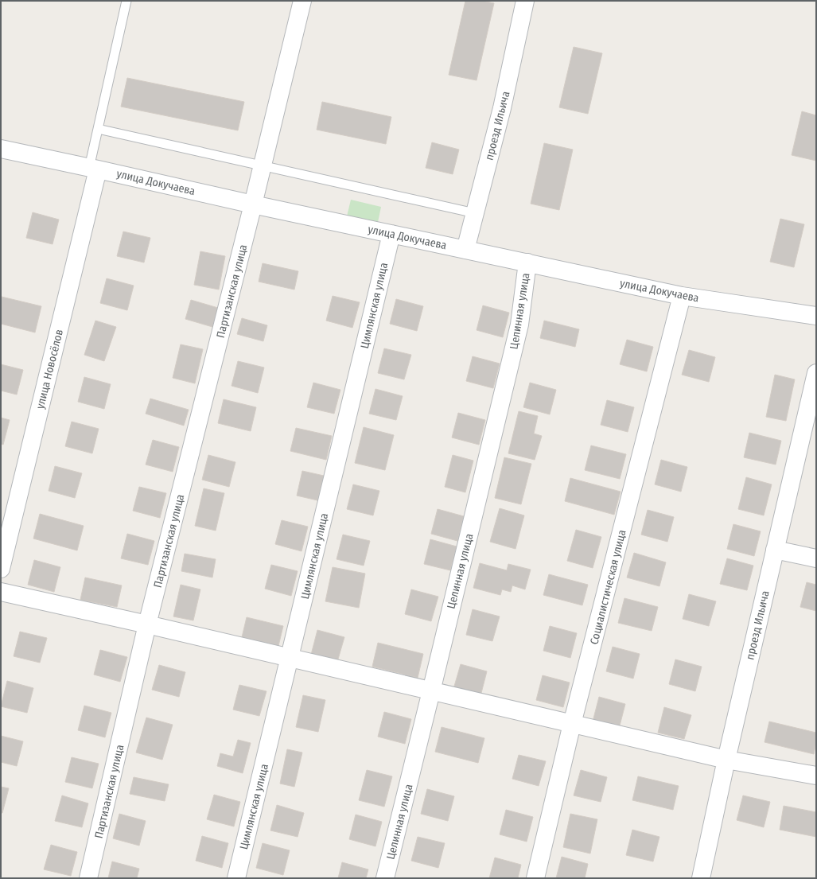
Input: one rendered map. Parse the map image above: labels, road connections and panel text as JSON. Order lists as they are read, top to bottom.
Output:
{
  "streets": {
    "street": [
      "проезд Ильича",
      "улица Докучаева",
      "Партизанская улица",
      "Цимлянская улица",
      "Целинная улица",
      "улица Новосёлов",
      "Социалистическая улица"
    ]
  },
  "crossings": [
    ["проезд Ильича", "улица Докучаева"],
    ["улица Докучаева", "Партизанская улица"],
    ["улица Докучаева", "Цимлянская улица"],
    ["улица Докучаева", "Целинная улица"],
    ["улица Докучаева", "улица Новосёлов"],
    ["улица Докучаева", "Социалистическая улица"]
  ]
}
